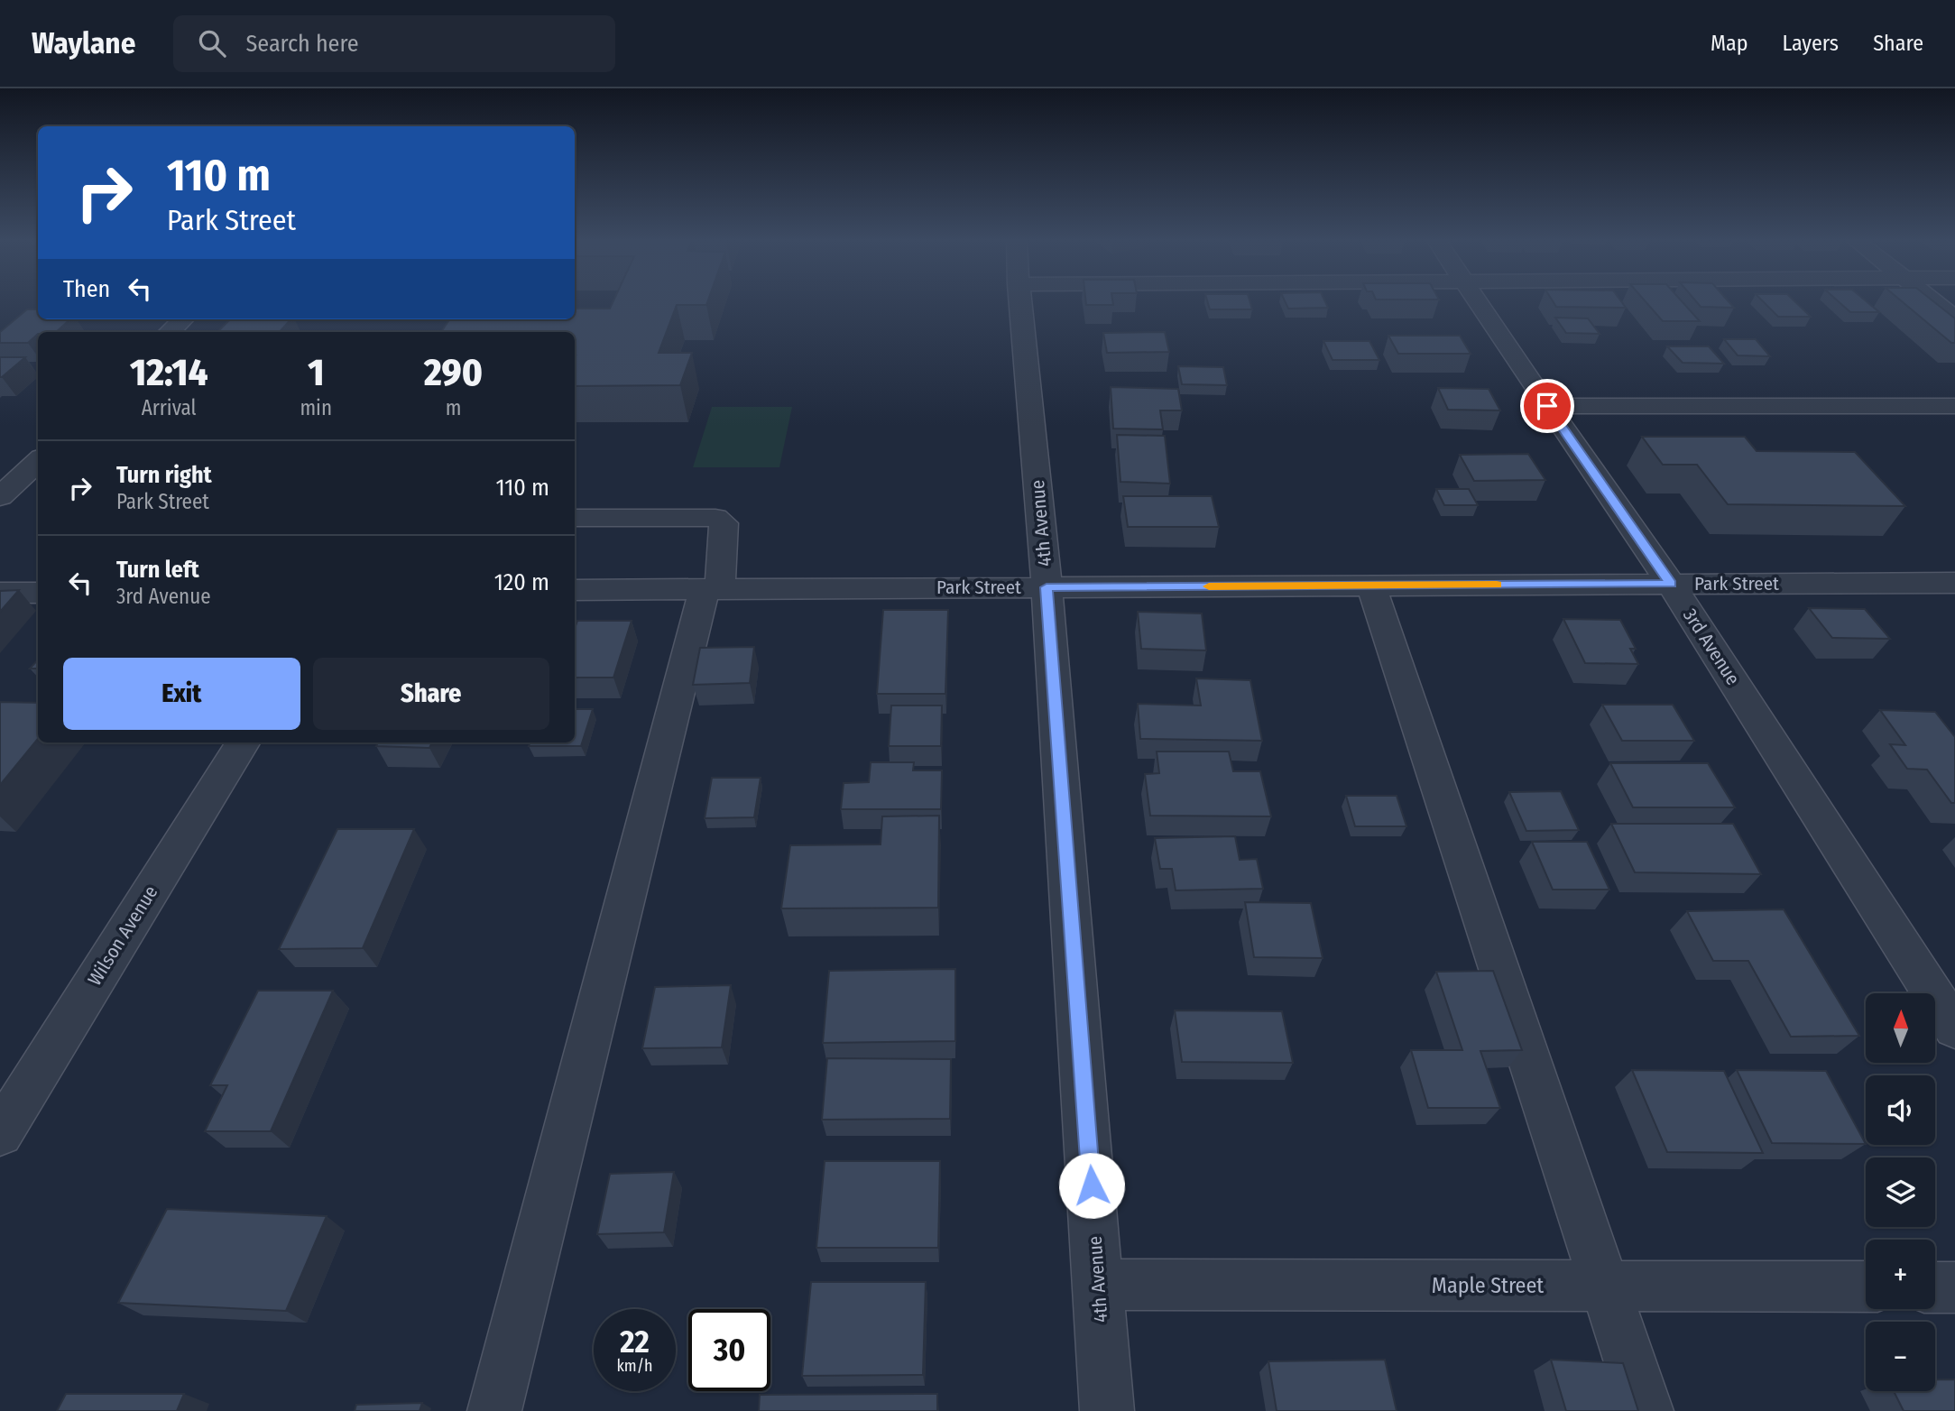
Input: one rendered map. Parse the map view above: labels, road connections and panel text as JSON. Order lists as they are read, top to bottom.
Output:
{
  "streets": {
    "street": [
      "4th Avenue",
      "Park Street",
      "3rd Avenue",
      "Wilson Avenue",
      "Maple Street"
    ]
  },
  "crossings": [
    ["4th Avenue", "Park Street"],
    ["4th Avenue", "Maple Street"],
    ["Park Street", "3rd Avenue"]
  ],
  "north": "top",
  "page": {
    "header": "Waylane",
    "search": "Search here",
    "nav": ["Map", "Layers", "Share"],
    "turn": ["110 m", "Park Street"],
    "then": "Then",
    "eta": [
      "12:14",
      "Arrival",
      "1",
      "min",
      "290",
      "m"
    ],
    "list": [
      {
        "name": "Turn right",
        "note": "Park Street",
        "value": "110 m"
      },
      {
        "name": "Turn left",
        "note": "3rd Avenue",
        "value": "120 m"
      }
    ],
    "buttons": ["Exit", "Share"],
    "map_buttons": ["+", "−"],
    "speed": "22 km/h",
    "limit": "30"
  }
}
